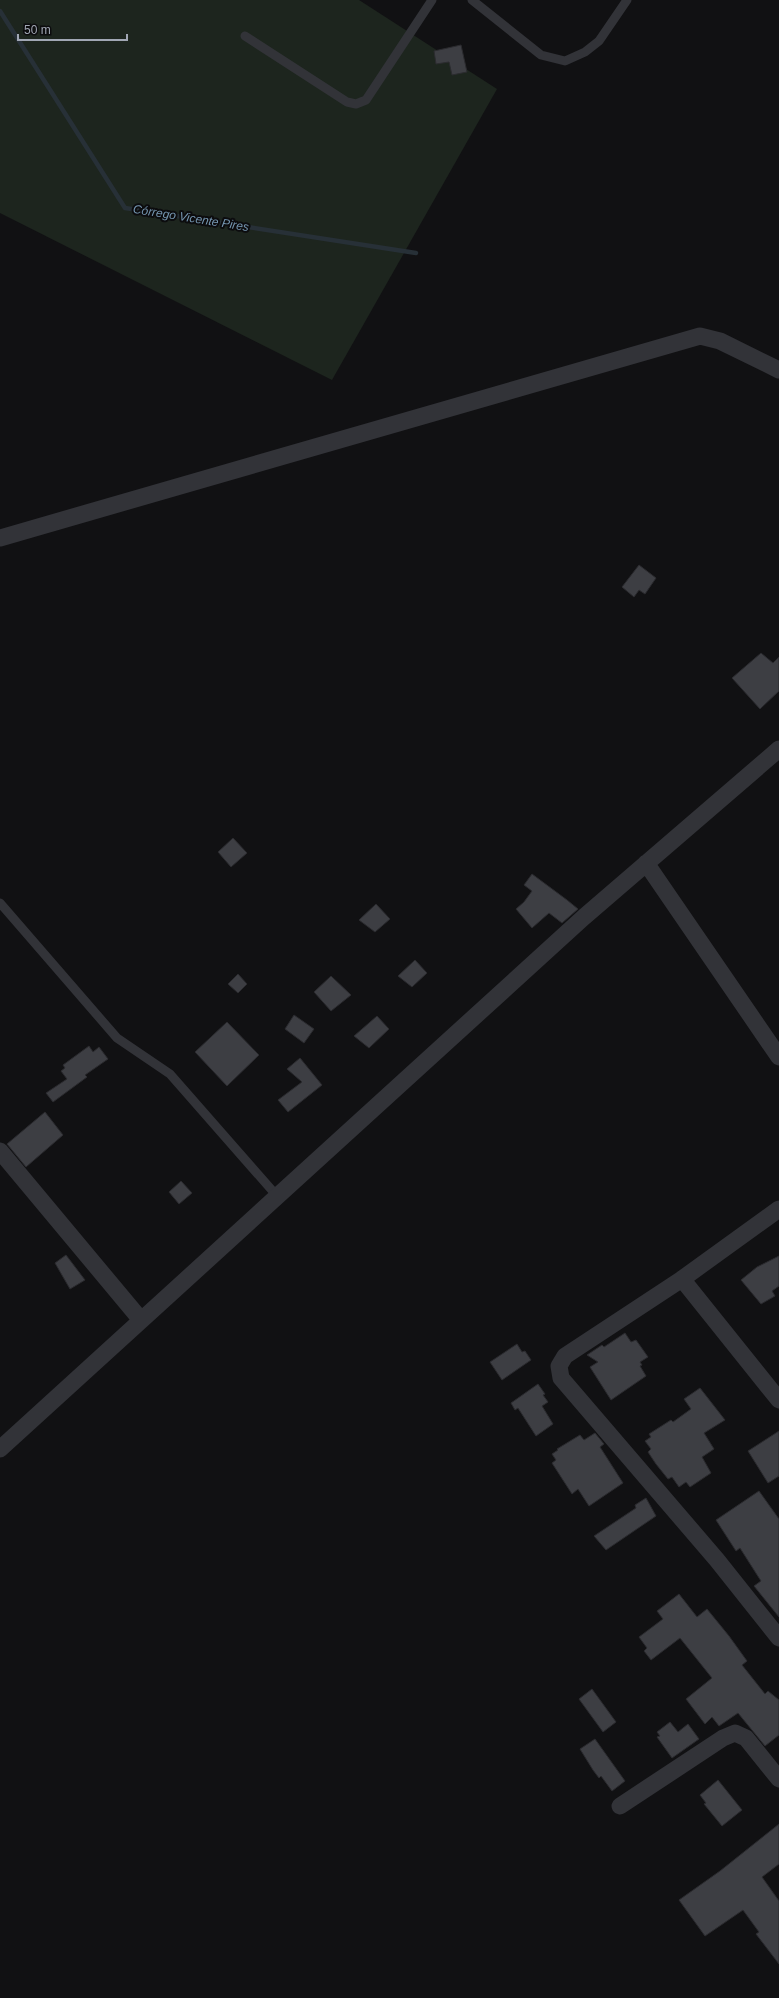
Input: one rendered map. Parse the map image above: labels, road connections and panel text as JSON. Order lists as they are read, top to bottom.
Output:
{
  "water": ["Córrego Vicente Pires"],
  "scale_bar": "50 m"
}
